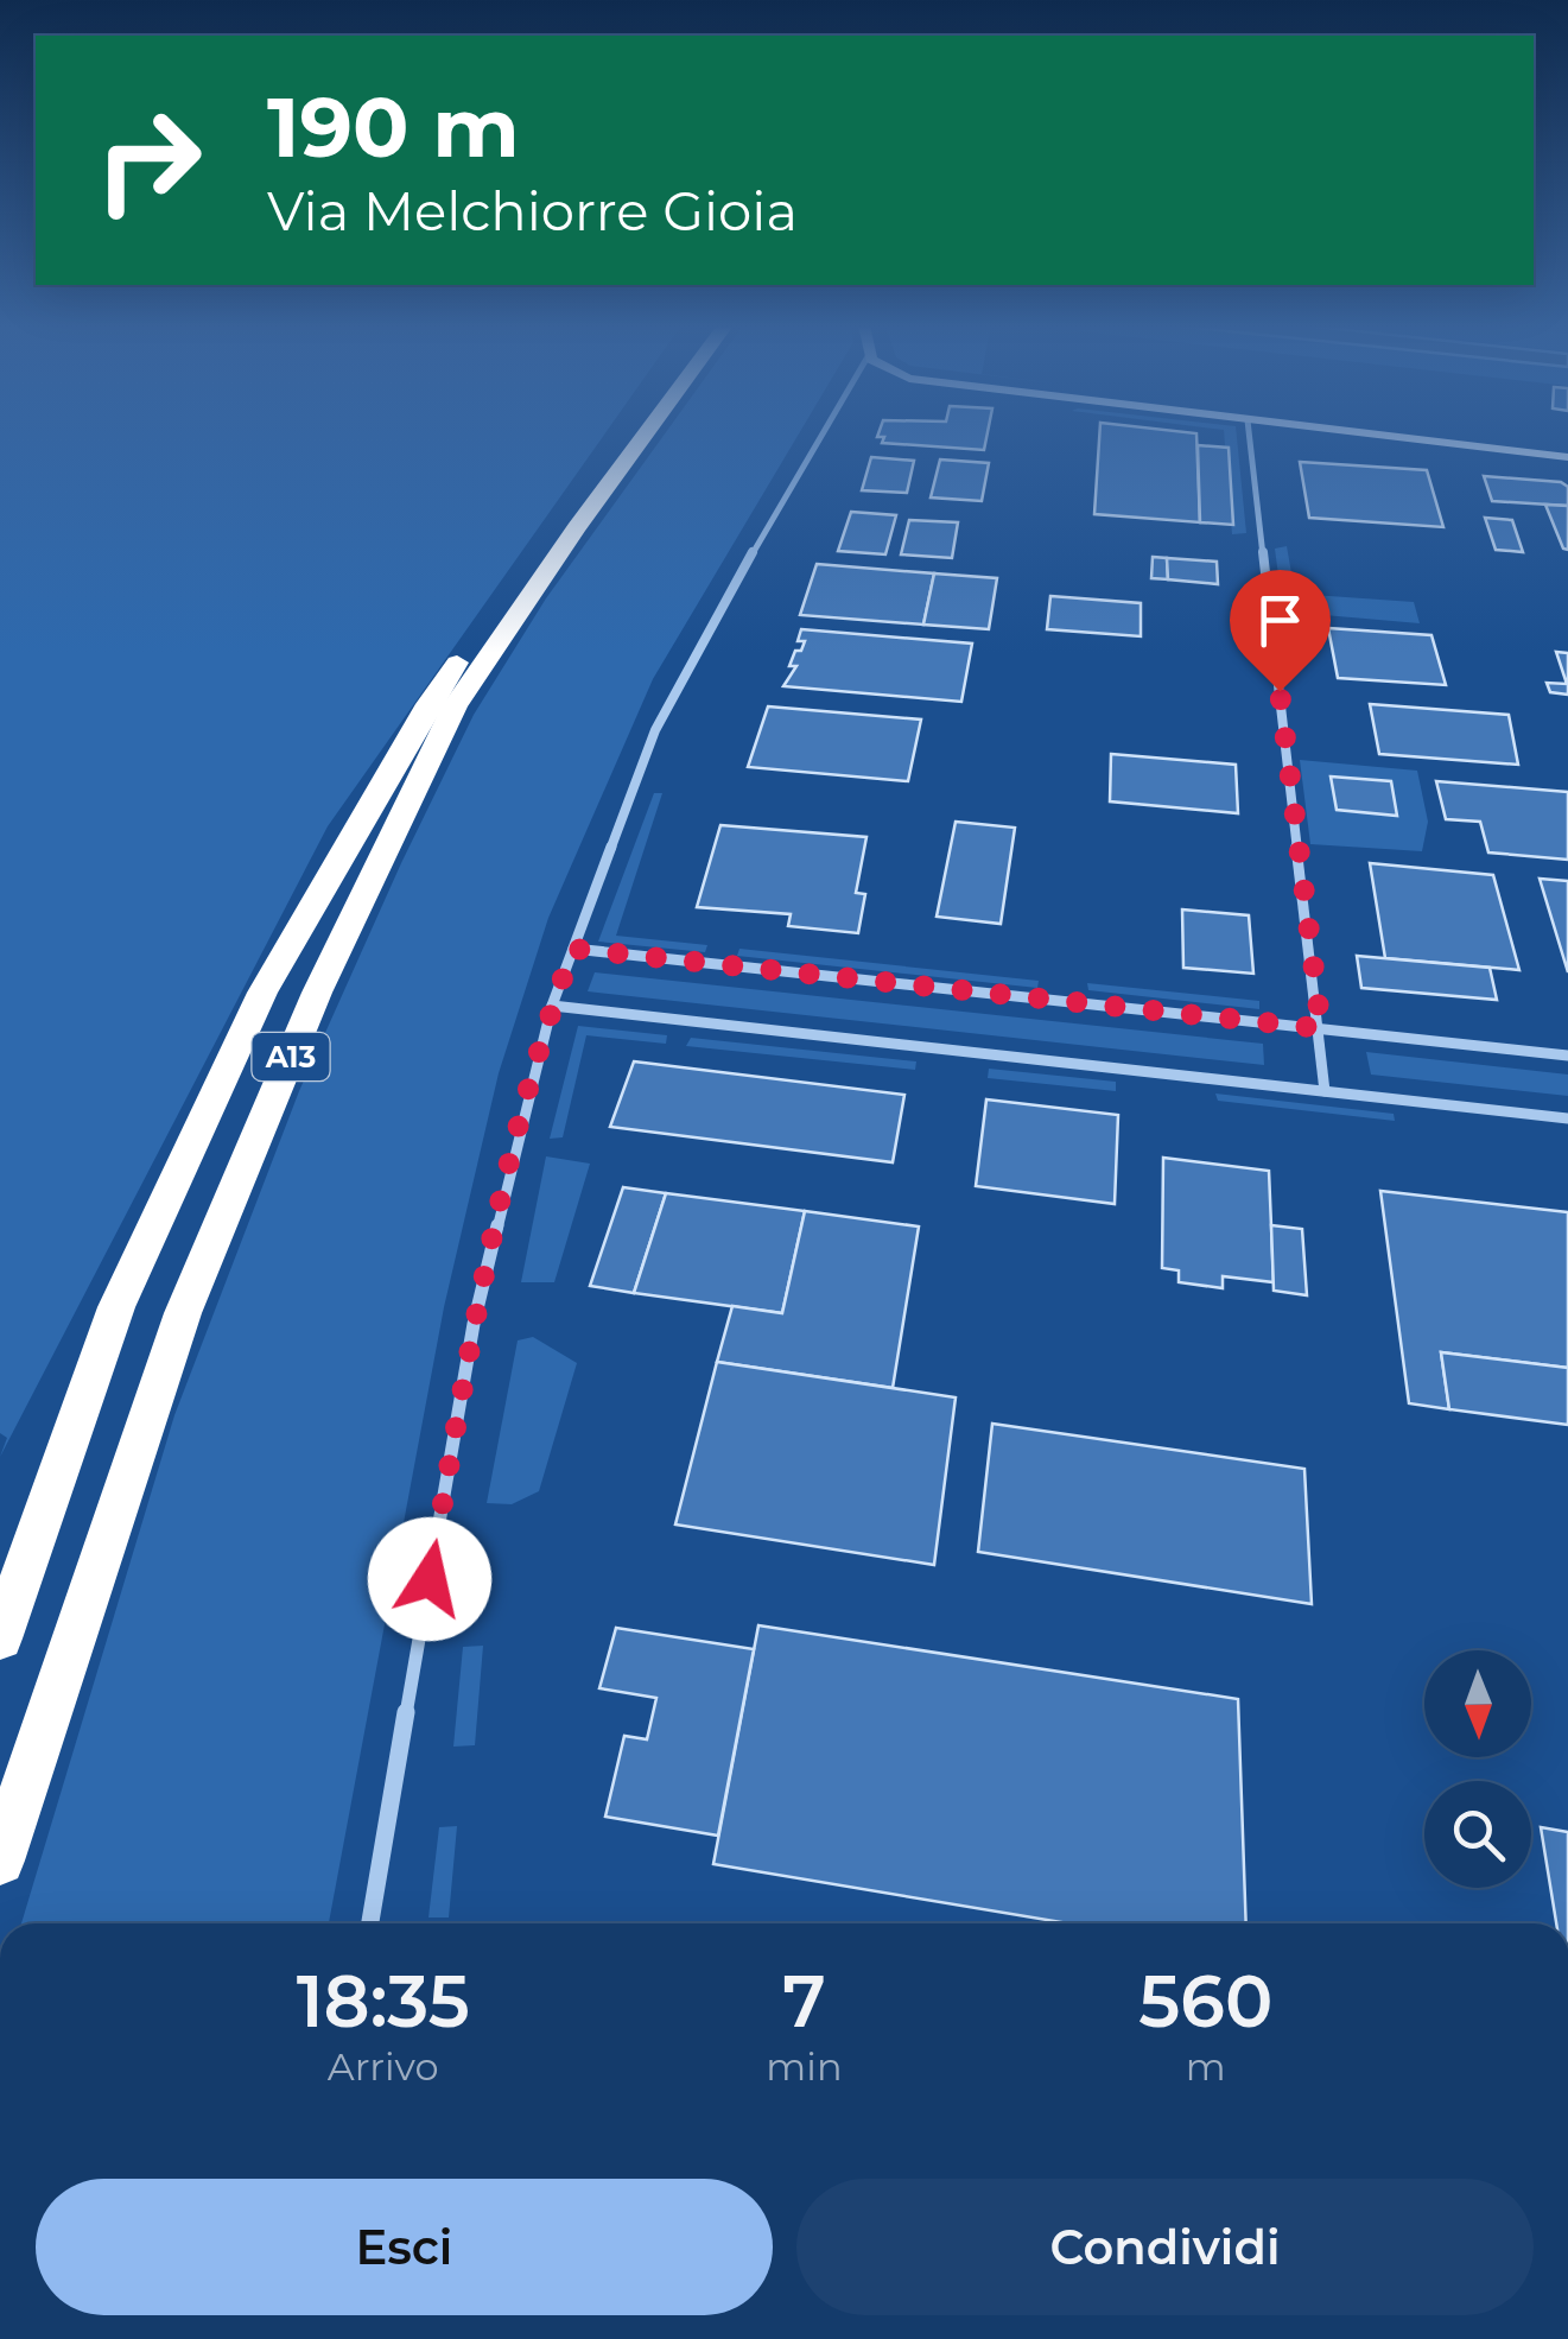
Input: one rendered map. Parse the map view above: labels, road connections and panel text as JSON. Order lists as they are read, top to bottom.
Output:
{
  "streets": {
    "highway": ["A13"]
  },
  "north": "bottom",
  "page": {
    "turn": ["190 m", "Via Melchiorre Gioia"],
    "eta": [
      "18:35",
      "Arrivo",
      "7",
      "min",
      "560",
      "m"
    ],
    "buttons": ["Esci", "Condividi"]
  }
}
